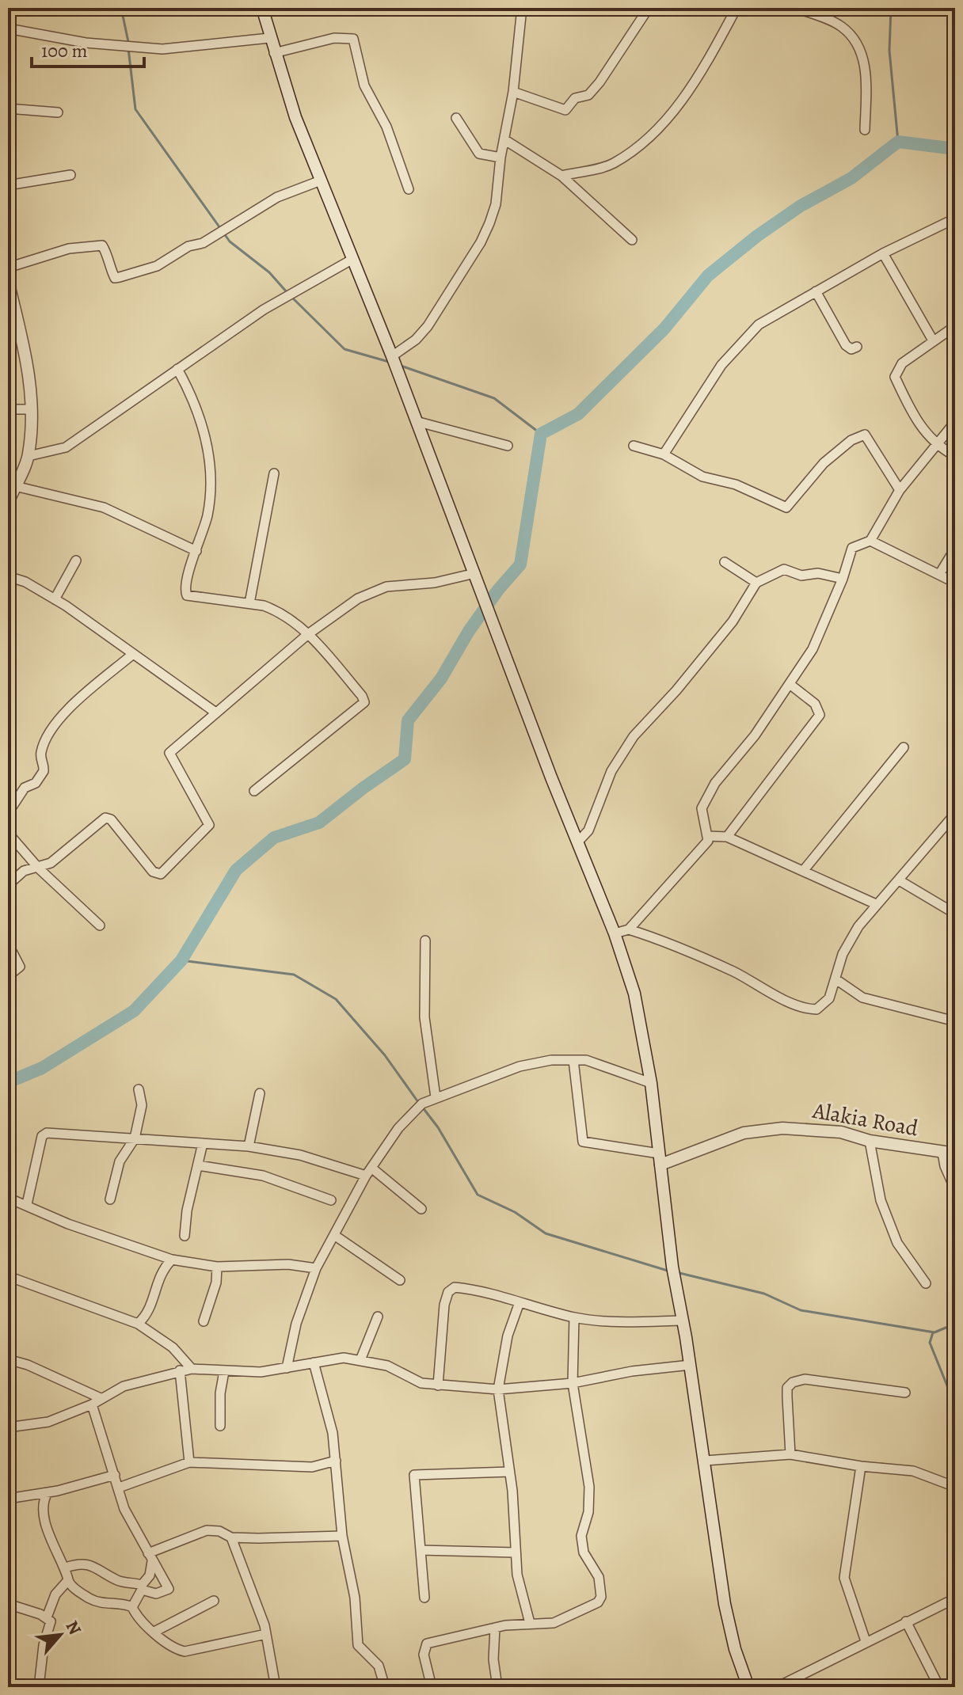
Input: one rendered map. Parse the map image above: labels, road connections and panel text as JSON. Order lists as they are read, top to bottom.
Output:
{
  "streets": {
    "main road": ["Alakia Road"]
  },
  "scale_bar": "100 m",
  "north": "top right"
}
